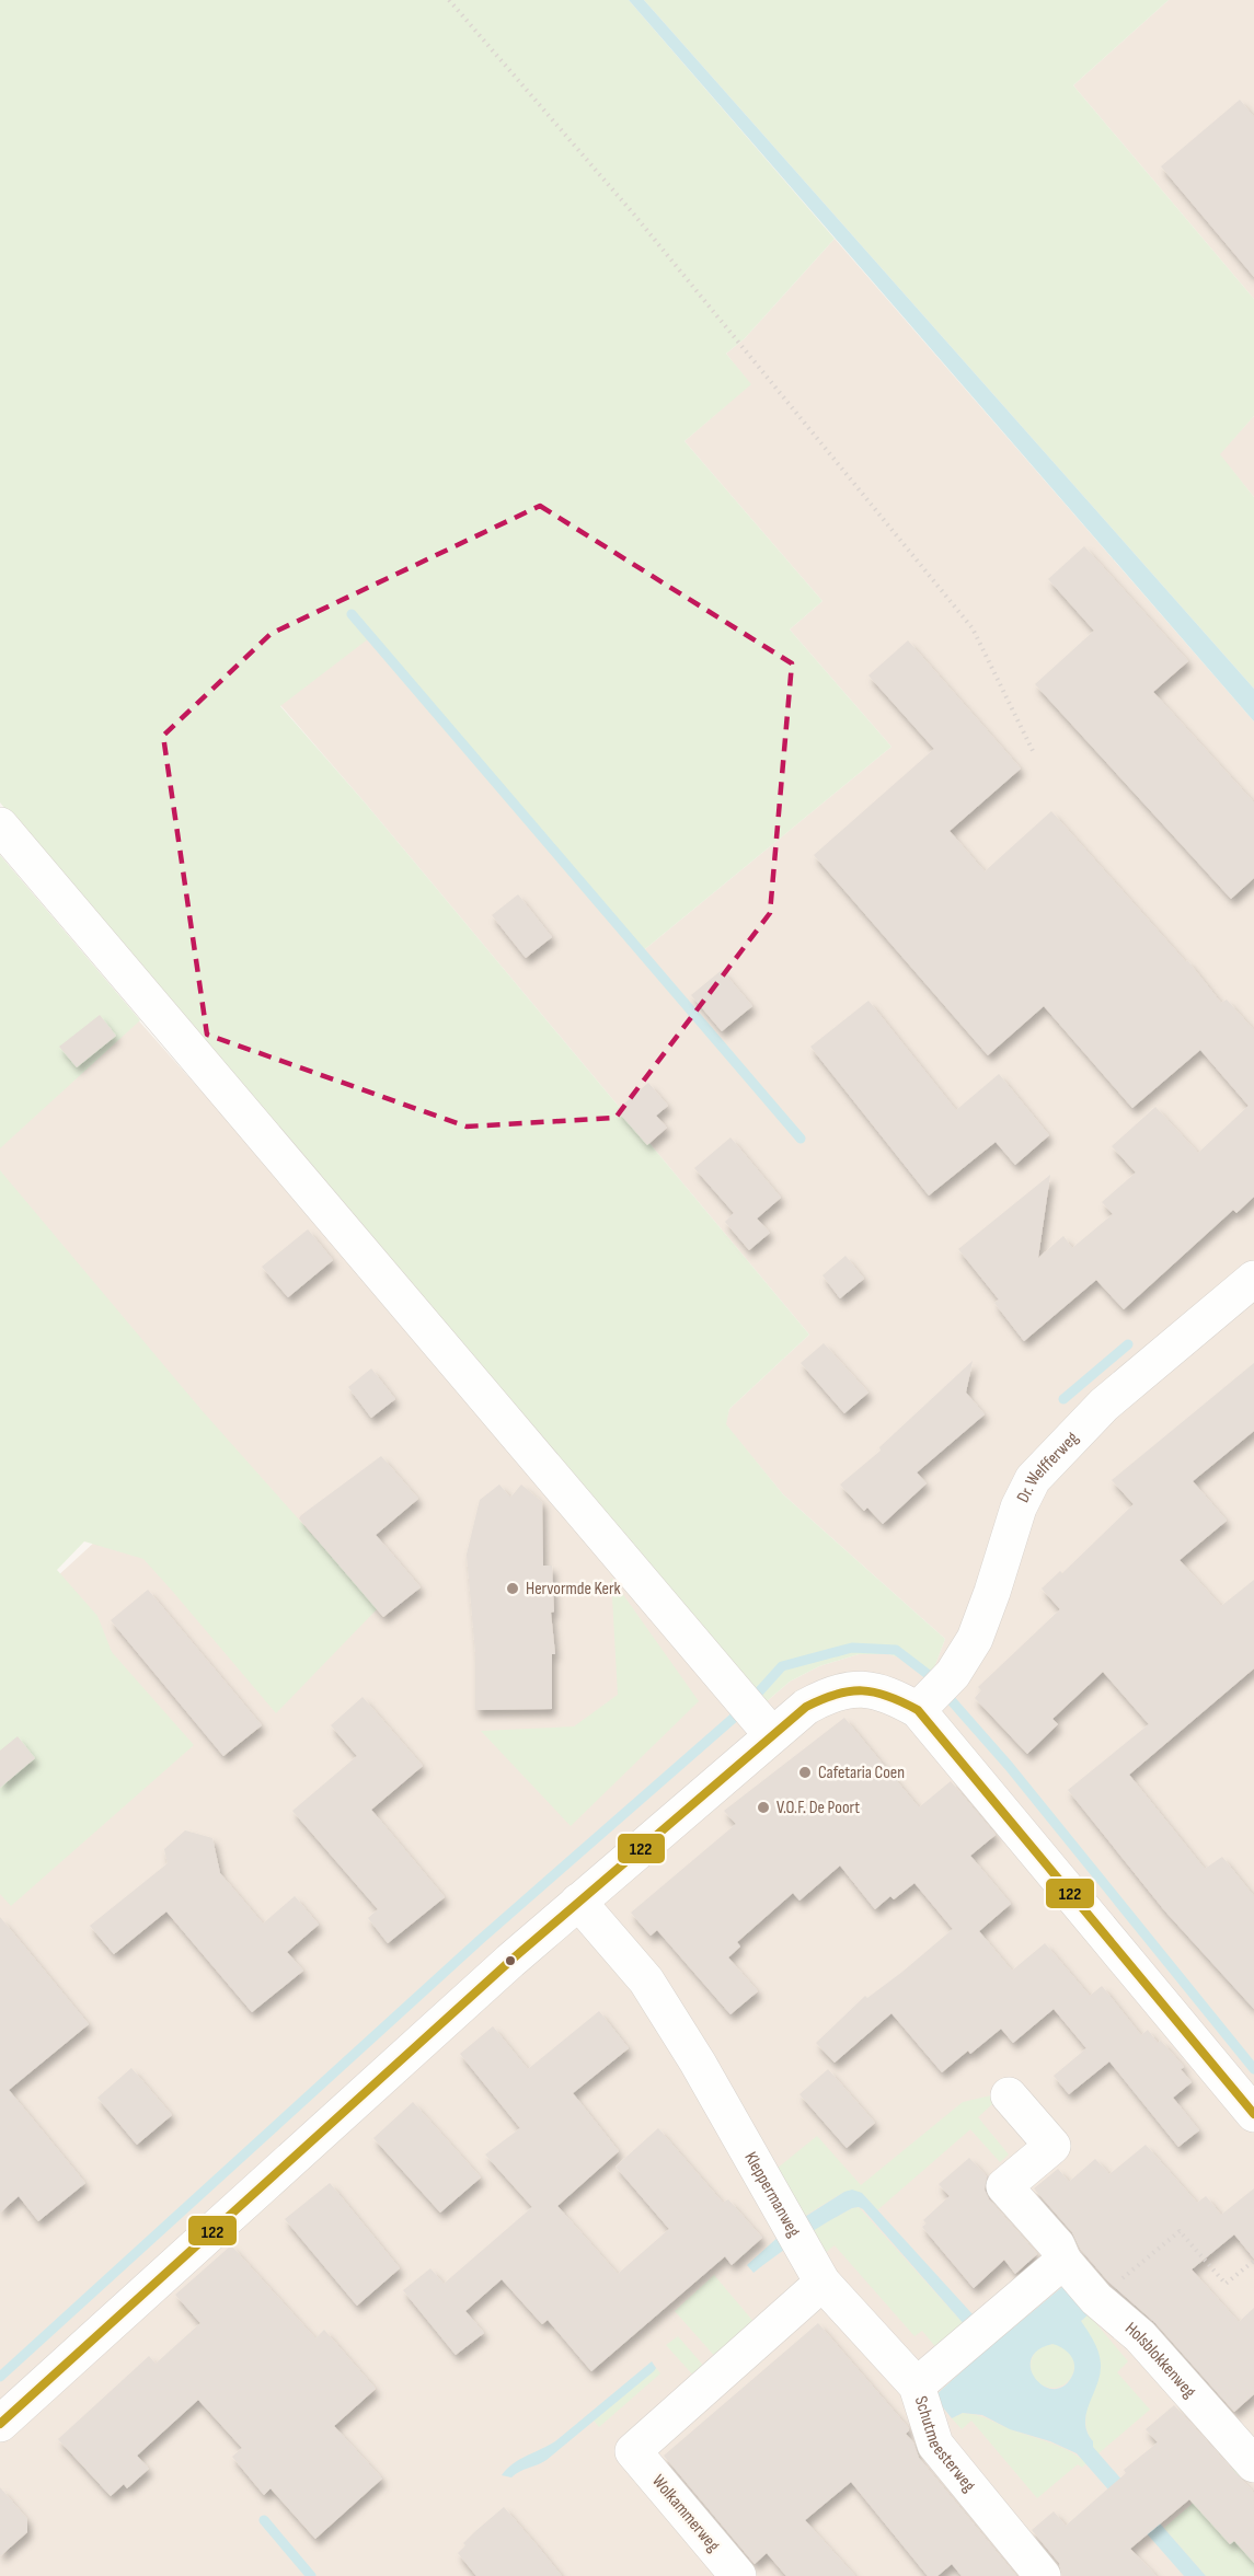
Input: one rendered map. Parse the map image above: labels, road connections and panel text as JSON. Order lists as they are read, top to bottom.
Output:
{
  "streets": {
    "street": [
      "Dr. Welfferweg",
      "Kleppermanweg",
      "Holsblokkenweg",
      "Schutmeesterweg",
      "Wolkammerweg"
    ]
  },
  "crossings": [
    ["Kleppermanweg", "Schutmeesterweg"],
    ["Kleppermanweg", "Wolkammerweg"],
    ["Schutmeesterweg", "Wolkammerweg"]
  ],
  "places": ["Hervormde Kerk", "Cafetaria Coen", "V.O.F. De Poort"],
  "lines": ["transit line 122"]
}
